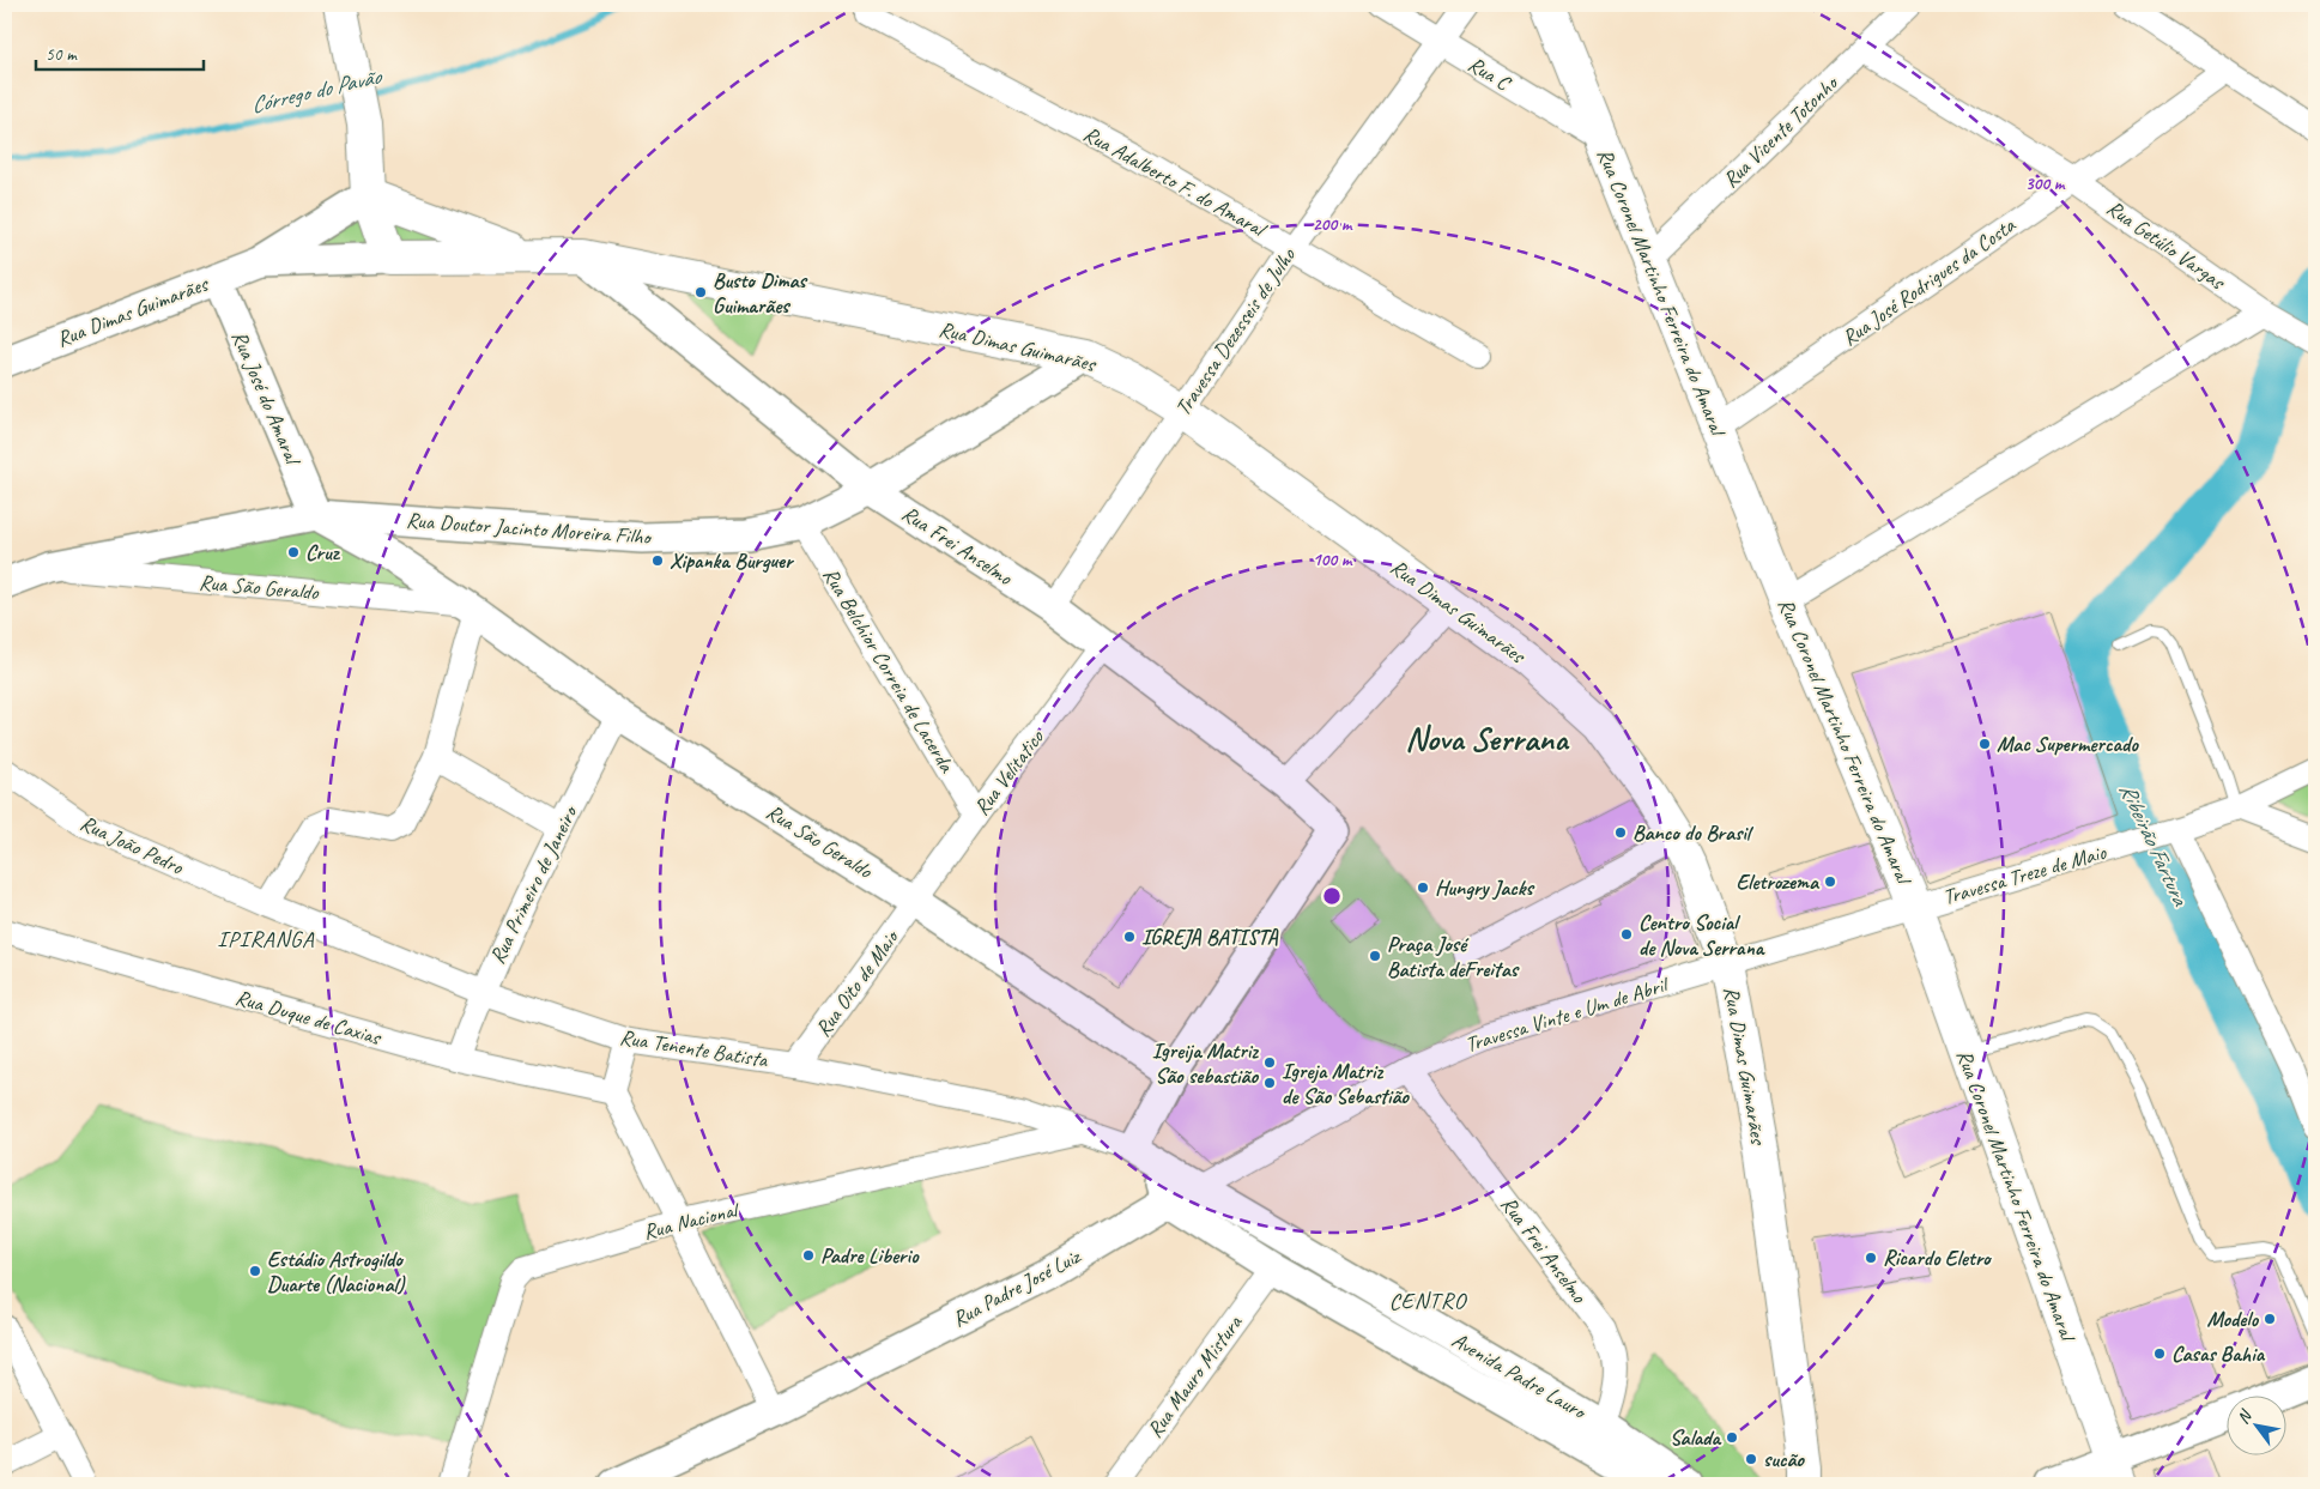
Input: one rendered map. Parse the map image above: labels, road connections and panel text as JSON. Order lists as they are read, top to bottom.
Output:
{
  "streets": {
    "main road": ["Rua Coronel Martinho Ferreira do Amaral", "Rua Dimas Guimarães"],
    "street": [
      "Rua C",
      "Rua Vicente Totonho",
      "Rua Adalberto F. do Amaral",
      "Rua Getúlio Vargas",
      "Rua José Rodrigues da Costa",
      "Travessa Dezesseis de Julho",
      "Rua José do Amaral",
      "Rua Doutor Jacinto Moreira Filho",
      "Rua Frei Anselmo",
      "Rua São Geraldo",
      "Rua Belchior Correia de Lacerda",
      "Rua Velitatico",
      "Rua João Pedro",
      "Travessa Treze de Maio",
      "Rua Primeiro de Janeiro",
      "Rua Oito de Maio",
      "Travessa Vinte e Um de Abril",
      "Rua Duque de Caxias",
      "Rua Tenente Batista",
      "Rua Nacional",
      "Rua Padre José Luiz",
      "Avenida Padre Lauro",
      "Rua Mauro Mistura"
    ]
  },
  "crossings": [
    ["Rua C", "Rua Coronel Martinho Ferreira do Amaral"],
    ["Rua C", "Travessa Dezesseis de Julho"],
    ["Rua Vicente Totonho", "Rua Getúlio Vargas"],
    ["Rua Vicente Totonho", "Rua Coronel Martinho Ferreira do Amaral"],
    ["Rua Adalberto F. do Amaral", "Travessa Dezesseis de Julho"],
    ["Rua Getúlio Vargas", "Rua José Rodrigues da Costa"],
    ["Rua José Rodrigues da Costa", "Rua Coronel Martinho Ferreira do Amaral"],
    ["Rua Coronel Martinho Ferreira do Amaral", "Travessa Treze de Maio"],
    ["Rua Dimas Guimarães", "Travessa Dezesseis de Julho"],
    ["Rua Dimas Guimarães", "Rua José do Amaral"],
    ["Rua Dimas Guimarães", "Rua Doutor Jacinto Moreira Filho"],
    ["Rua Dimas Guimarães", "Rua Frei Anselmo"],
    ["Rua Dimas Guimarães", "Travessa Treze de Maio"],
    ["Rua Dimas Guimarães", "Travessa Vinte e Um de Abril"],
    ["Travessa Dezesseis de Julho", "Rua Frei Anselmo"],
    ["Rua José do Amaral", "Rua Doutor Jacinto Moreira Filho"],
    ["Rua José do Amaral", "Rua São Geraldo"],
    ["Rua Doutor Jacinto Moreira Filho", "Rua Frei Anselmo"],
    ["Rua Doutor Jacinto Moreira Filho", "Rua São Geraldo"],
    ["Rua Doutor Jacinto Moreira Filho", "Rua Belchior Correia de Lacerda"],
    ["Rua Frei Anselmo", "Rua São Geraldo"],
    ["Rua Frei Anselmo", "Rua Velitatico"],
    ["Rua Frei Anselmo", "Travessa Vinte e Um de Abril"],
    ["Rua Frei Anselmo", "Rua Padre José Luiz"],
    ["Rua Frei Anselmo", "Avenida Padre Lauro"],
    ["Rua São Geraldo", "Rua Velitatico"],
    ["Rua São Geraldo", "Rua Primeiro de Janeiro"],
    ["Rua São Geraldo", "Rua Oito de Maio"],
    ["Rua Belchior Correia de Lacerda", "Rua Velitatico"],
    ["Rua Velitatico", "Rua Oito de Maio"],
    ["Rua João Pedro", "Rua Tenente Batista"],
    ["Travessa Treze de Maio", "Travessa Vinte e Um de Abril"],
    ["Rua Primeiro de Janeiro", "Rua Duque de Caxias"],
    ["Rua Primeiro de Janeiro", "Rua Tenente Batista"],
    ["Rua Oito de Maio", "Rua Tenente Batista"],
    ["Travessa Vinte e Um de Abril", "Rua Padre José Luiz"],
    ["Rua Tenente Batista", "Rua Nacional"],
    ["Rua Tenente Batista", "Avenida Padre Lauro"],
    ["Rua Padre José Luiz", "Avenida Padre Lauro"],
    ["Avenida Padre Lauro", "Rua Mauro Mistura"]
  ],
  "districts": ["Nova Serrana", "IPIRANGA", "CENTRO"],
  "water": ["Córrego do Pavão", "Ribeirão Fartura"],
  "places": [
    "Busto Dimas Guimarães",
    "Cruz",
    "Xipanka Burguer",
    "Mac Supermercado",
    "Banco do Brasil",
    "Eletrozema",
    "Hungry Jacks",
    "Centro Social de Nova Serrana",
    "IGREJA BATISTA",
    "Praça José Batista deFreitas",
    "Igreija Matriz São sebastião",
    "Igreja Matriz de São Sebastião",
    "Padre Liberio",
    "Ricardo Eletro",
    "Estádio Astrogildo Duarte (Nacional)",
    "Modelo",
    "Casas Bahia",
    "Salada",
    "sucão"
  ],
  "scale_bar": "50 m",
  "north": "top left",
  "rings": ["300 m", "200 m", "100 m"]
}
